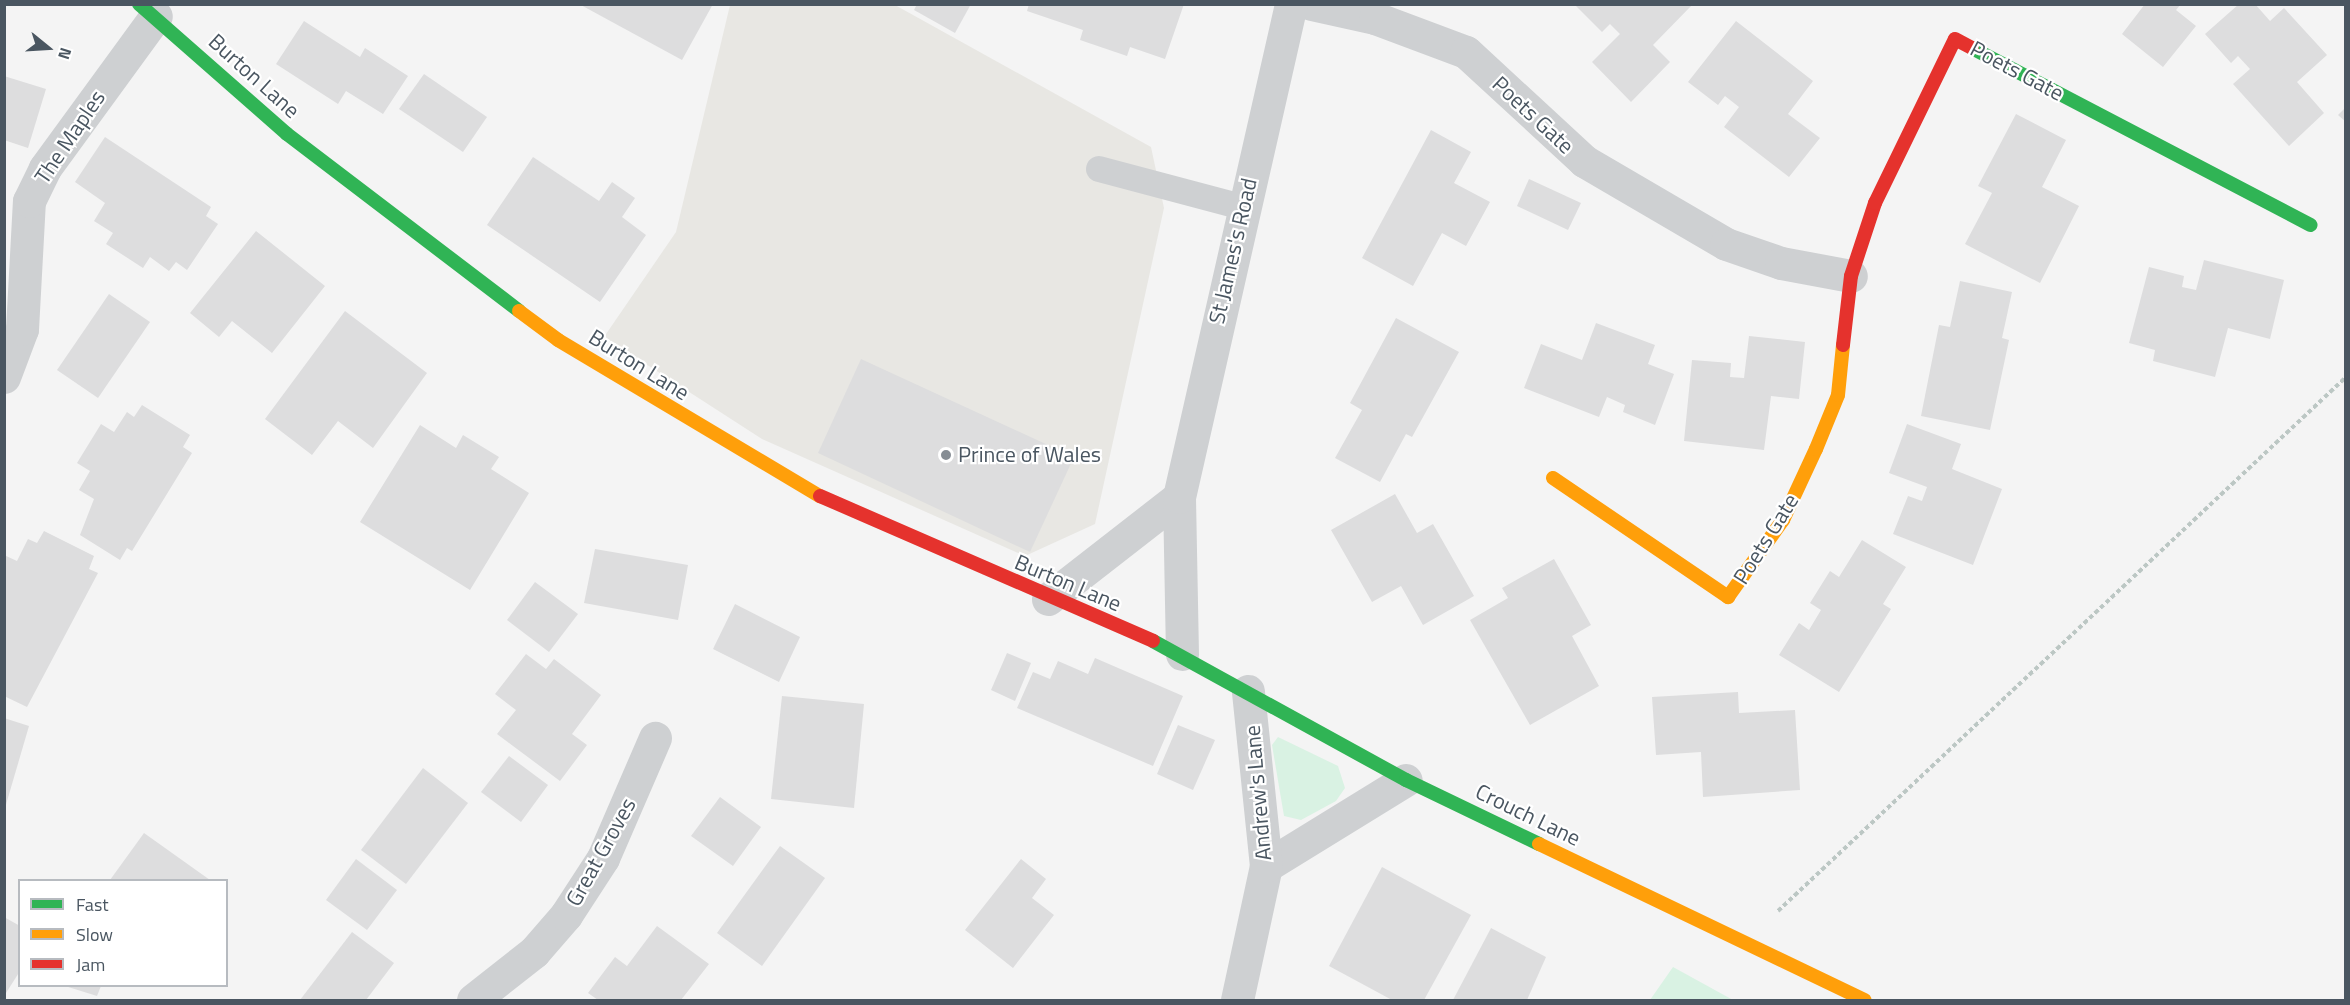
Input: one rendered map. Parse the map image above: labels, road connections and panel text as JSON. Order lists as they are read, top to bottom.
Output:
{
  "streets": {
    "street": [
      "Poets Gate",
      "Burton Lane",
      "The Maples",
      "St James's Road",
      "Andrew's Lane",
      "Crouch Lane",
      "Great Groves"
    ]
  },
  "crossings": [
    ["Burton Lane", "The Maples"],
    ["Burton Lane", "St James's Road"],
    ["Burton Lane", "Crouch Lane"],
    ["St James's Road", "Crouch Lane"],
    ["Andrew's Lane", "Crouch Lane"]
  ],
  "places": ["Prince of Wales"],
  "legend": ["Fast", "Slow", "Jam"],
  "north": "right"
}
